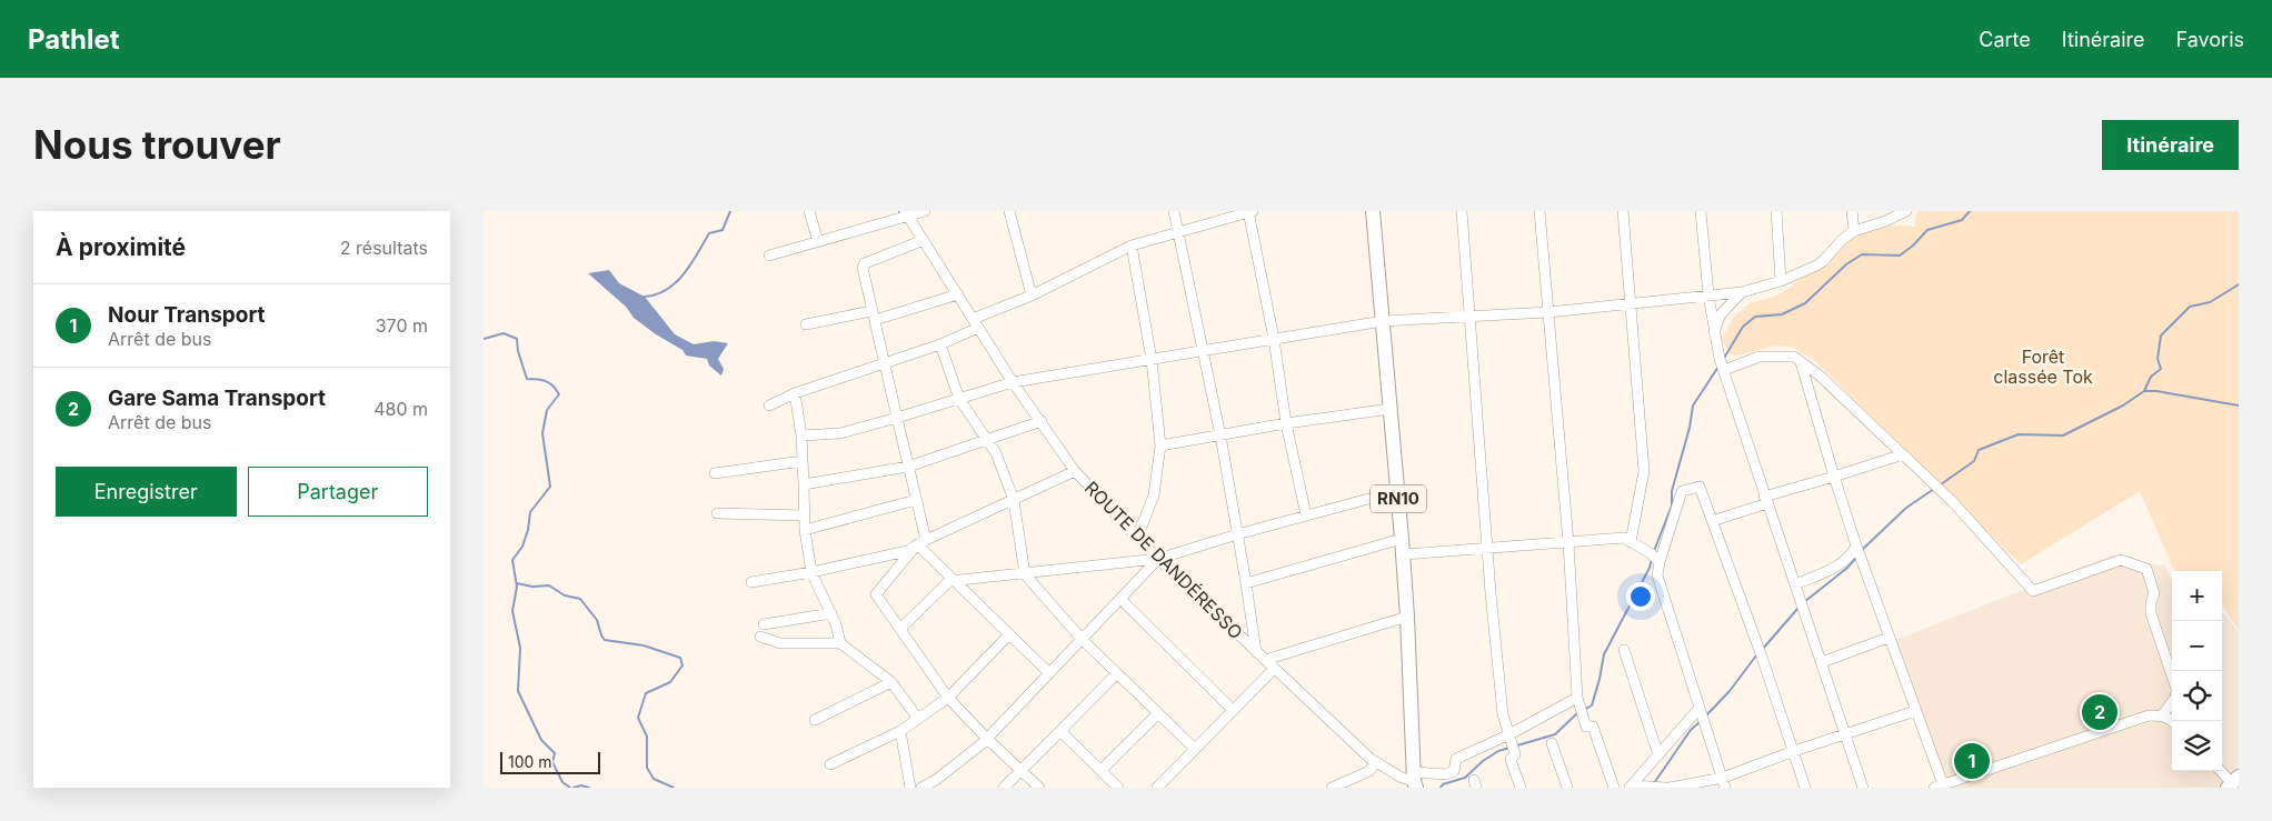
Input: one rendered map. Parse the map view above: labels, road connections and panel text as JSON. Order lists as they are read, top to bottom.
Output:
{
  "streets": {
    "highway": ["RN10"],
    "street": ["ROUTE DE DANDÉRESSO"]
  },
  "crossings": [
    ["RN10", "ROUTE DE DANDÉRESSO"]
  ],
  "parks": ["Forêt classée Tok"],
  "scale_bar": "100 m",
  "page": {
    "header": "Pathlet",
    "nav": ["Carte", "Itinéraire", "Favoris"],
    "buttons": [
      "Itinéraire",
      ["Enregistrer", "Partager"]
    ],
    "title": "Nous trouver",
    "heading": ["À proximité", "2 résultats"],
    "list": [
      {
        "mark": "1",
        "name": "Nour Transport",
        "note": "Arrêt de bus",
        "value": "370 m"
      },
      {
        "mark": "2",
        "name": "Gare Sama Transport",
        "note": "Arrêt de bus",
        "value": "480 m"
      }
    ],
    "map_buttons": ["+", "−"],
    "pins": ["2", "1"],
    "scale": "100 m"
  }
}
